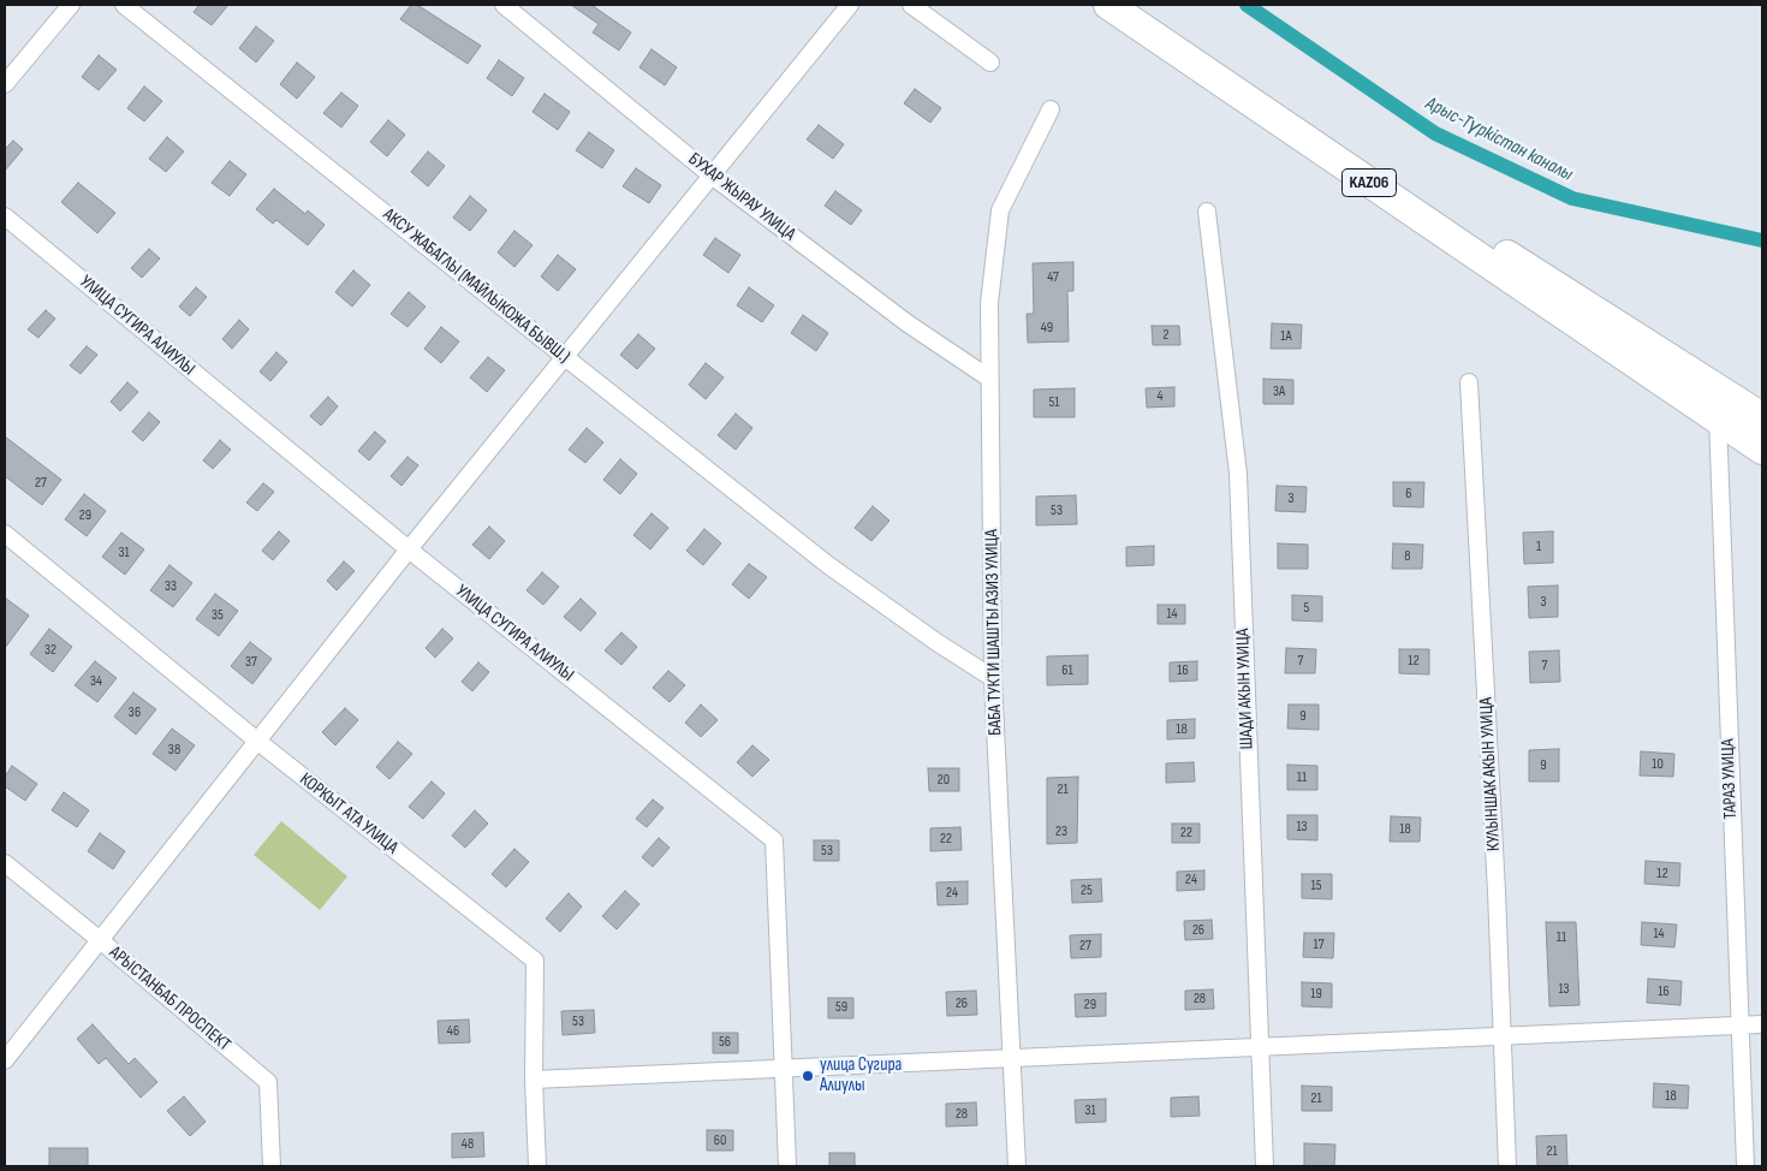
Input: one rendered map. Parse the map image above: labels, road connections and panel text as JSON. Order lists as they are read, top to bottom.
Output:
{
  "streets": {
    "highway": ["KАZ06"],
    "street": [
      "БУХАР ЖЫРАУ УЛИЦА",
      "АКСУ ЖАБАГЛЫ (МАЙЛЫКОЖА БЫВШ.)",
      "УЛИЦА СУГИРА АЛИУЛЫ",
      "БАБА ТУКТИ ШАШТЫ АЗИЗ УЛИЦА",
      "ШАДИ АКЫН УЛИЦА",
      "КУЛЫНШАК АКЫН УЛИЦА",
      "ТАРАЗ УЛИЦА",
      "КОРКЫТ АТА УЛИЦА",
      "АРЫСТАНБАБ ПРОСПЕКТ"
    ]
  },
  "crossings": [
    ["KАZ06", "ТАРАЗ УЛИЦА"],
    ["БУХАР ЖЫРАУ УЛИЦА", "БАБА ТУКТИ ШАШТЫ АЗИЗ УЛИЦА"],
    ["АКСУ ЖАБАГЛЫ (МАЙЛЫКОЖА БЫВШ.)", "БАБА ТУКТИ ШАШТЫ АЗИЗ УЛИЦА"]
  ],
  "water": ["Арыс-Түркістан каналы"],
  "places": ["улица Сугира Алиулы"],
  "house_numbers": [
    "47",
    "49",
    "2",
    "1А",
    "3А",
    "4",
    "51",
    "27",
    "6",
    "3",
    "53",
    "29",
    "1",
    "31",
    "8",
    "33",
    "3",
    "5",
    "14",
    "35",
    "32",
    "7",
    "12",
    "37",
    "7",
    "61",
    "16",
    "34",
    "36",
    "9",
    "18",
    "38",
    "10",
    "9",
    "11",
    "20",
    "21",
    "13",
    "18",
    "23",
    "22",
    "22",
    "53",
    "12",
    "24",
    "15",
    "25",
    "24",
    "26",
    "14",
    "11",
    "17",
    "27",
    "13",
    "16",
    "19",
    "28",
    "26",
    "29",
    "59",
    "53",
    "46",
    "56",
    "18",
    "21",
    "31",
    "28",
    "60",
    "48",
    "21"
  ]
}
